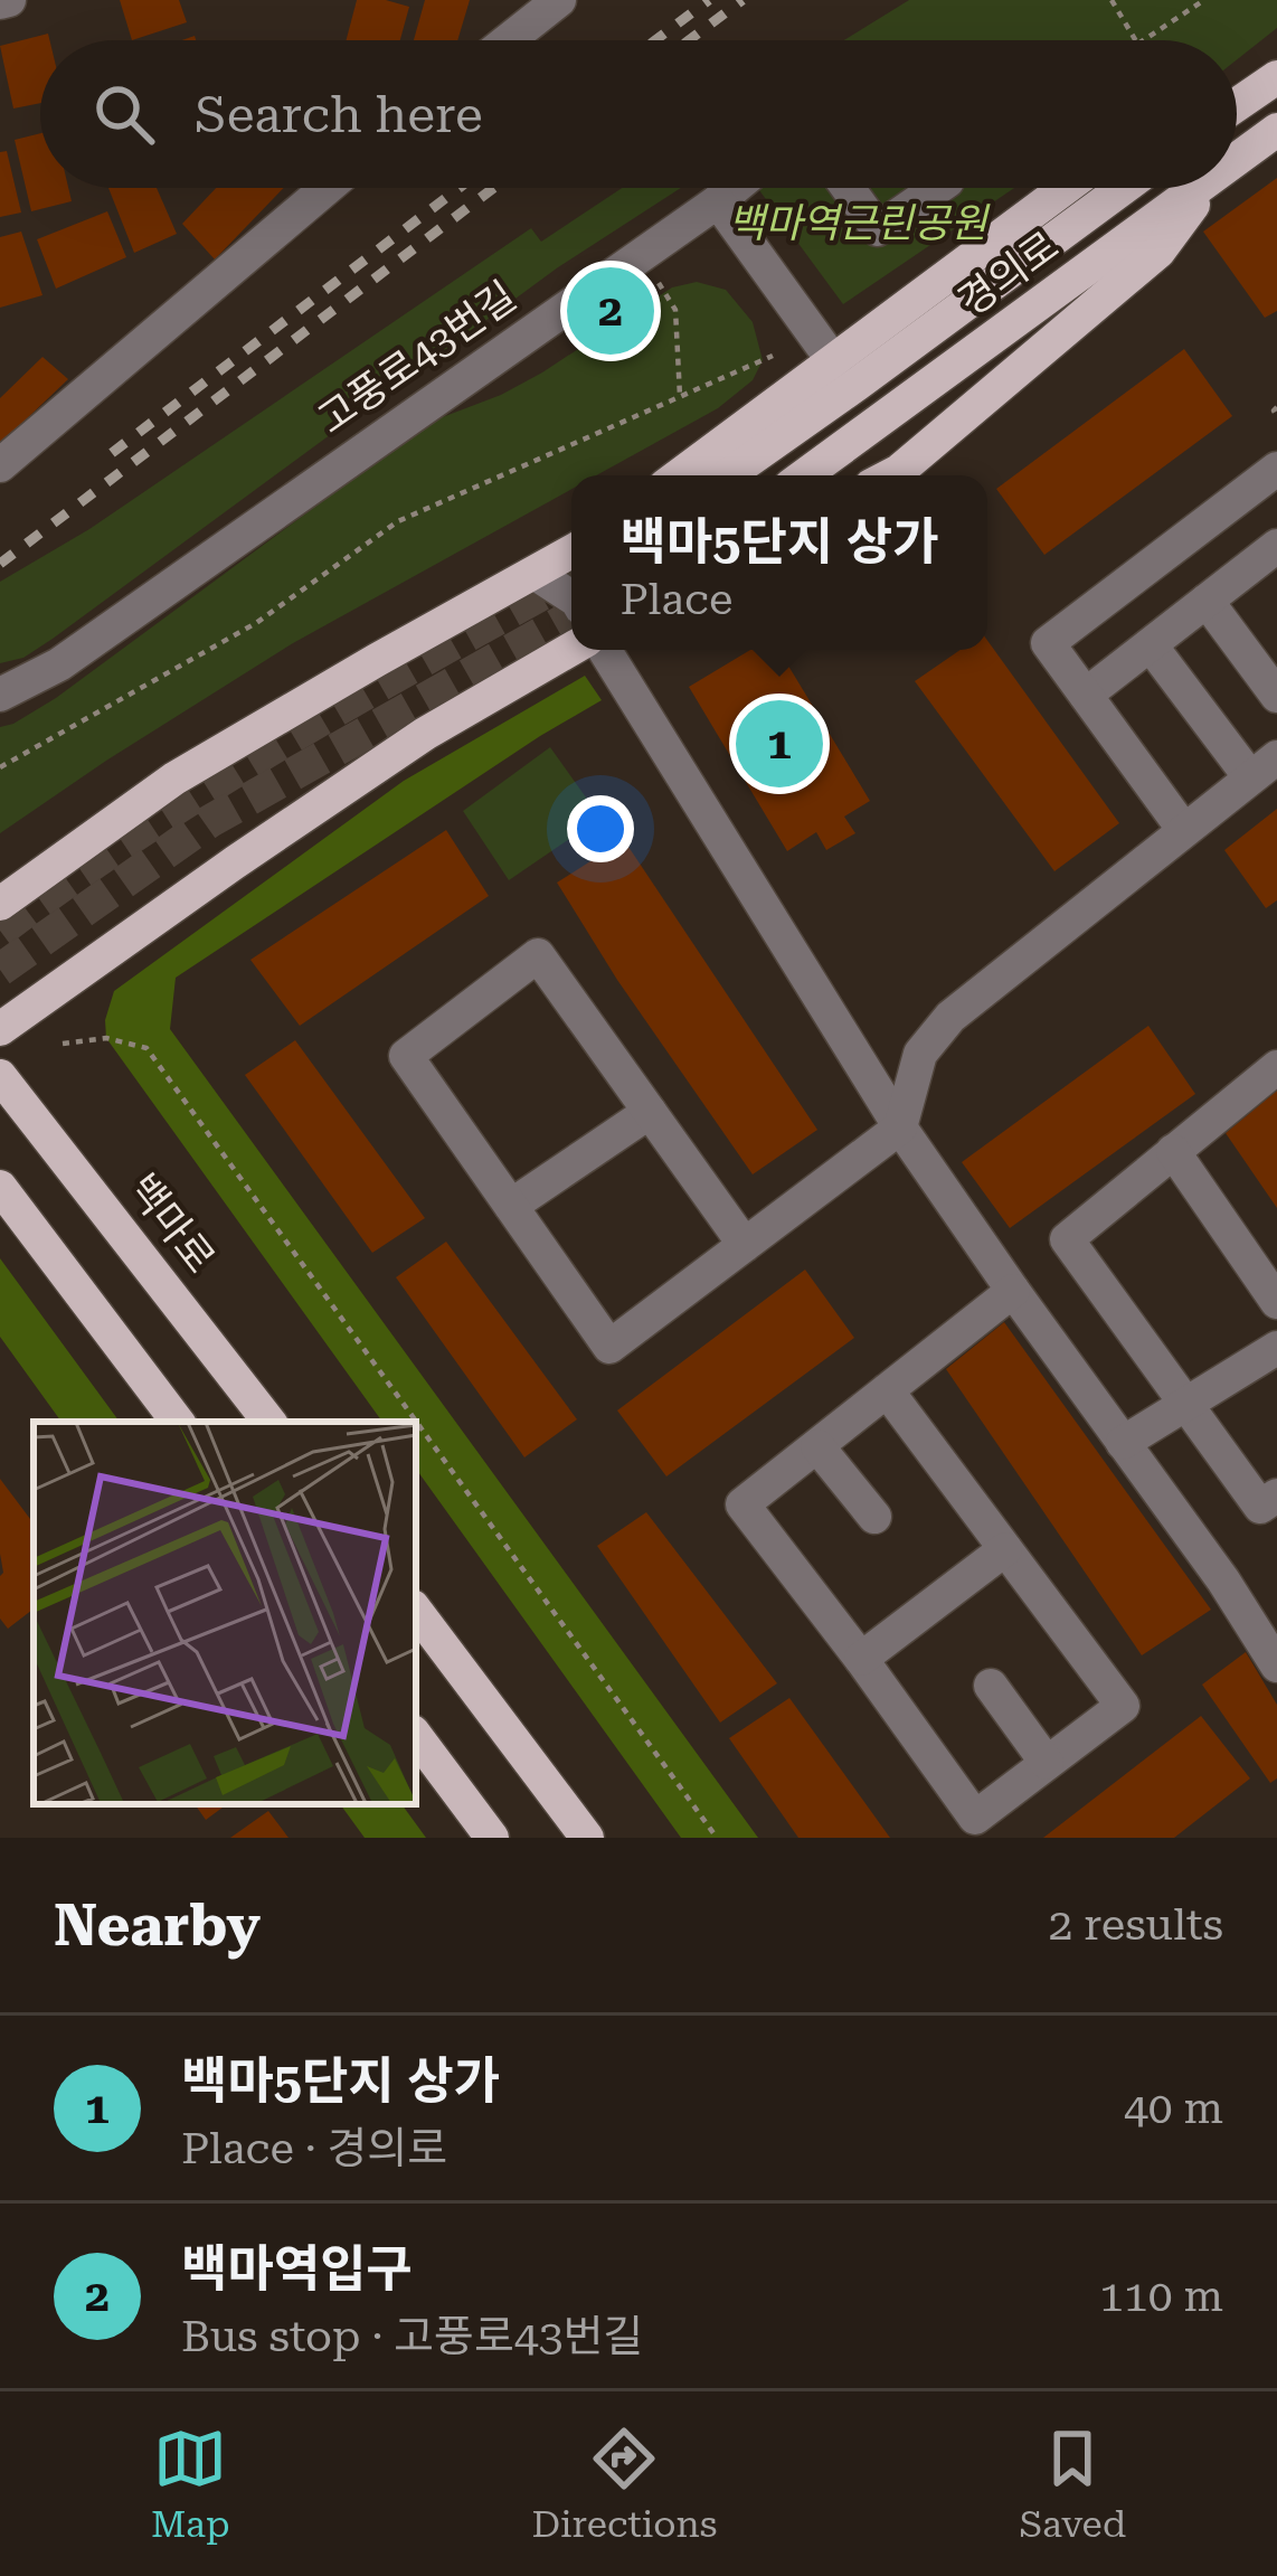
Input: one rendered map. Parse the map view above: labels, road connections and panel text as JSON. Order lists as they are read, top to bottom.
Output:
{
  "streets": {
    "main road": ["경의로", "백마로"],
    "street": ["고풍로43번길"]
  },
  "parks": ["백마역근린공원"],
  "page": {
    "search": "Search here",
    "pins": ["2", "1"],
    "popup": ["백마5단지 상가", "Place"],
    "heading": ["Nearby", "2 results"],
    "list": [
      {
        "mark": "1",
        "name": "백마5단지 상가",
        "note": "Place · 경의로",
        "value": "40 m"
      },
      {
        "mark": "2",
        "name": "백마역입구",
        "note": "Bus stop · 고풍로43번길",
        "value": "110 m"
      }
    ],
    "nav": ["Map", "Directions", "Saved"]
  }
}
